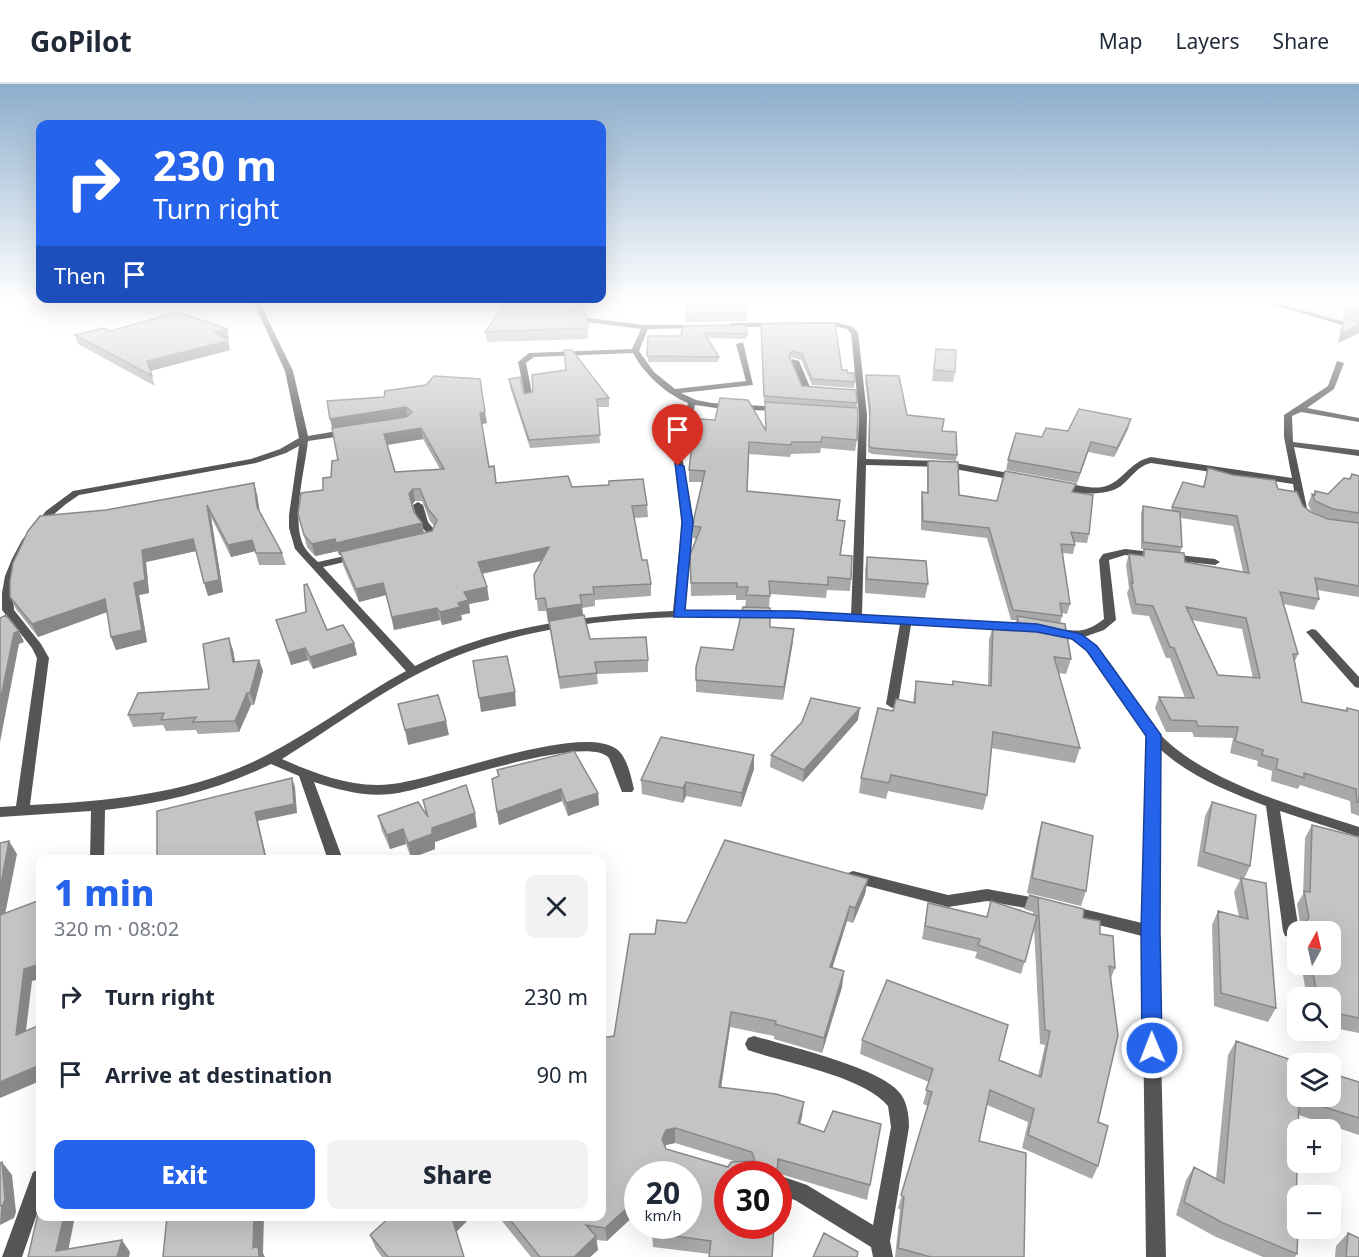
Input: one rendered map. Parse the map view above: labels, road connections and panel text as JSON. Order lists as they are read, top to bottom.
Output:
{
  "north": "top",
  "page": {
    "header": "GoPilot",
    "nav": ["Map", "Layers", "Share"],
    "turn": ["230 m", "Turn right"],
    "then": "Then",
    "heading": ["1 min", "320 m · 08:02"],
    "map_buttons": ["+", "−"],
    "list": [
      {
        "name": "Turn right",
        "value": "230 m"
      },
      {
        "name": "Arrive at destination",
        "value": "90 m"
      }
    ],
    "buttons": ["Exit", "Share"],
    "speed": "20 km/h",
    "limit": "30"
  }
}
